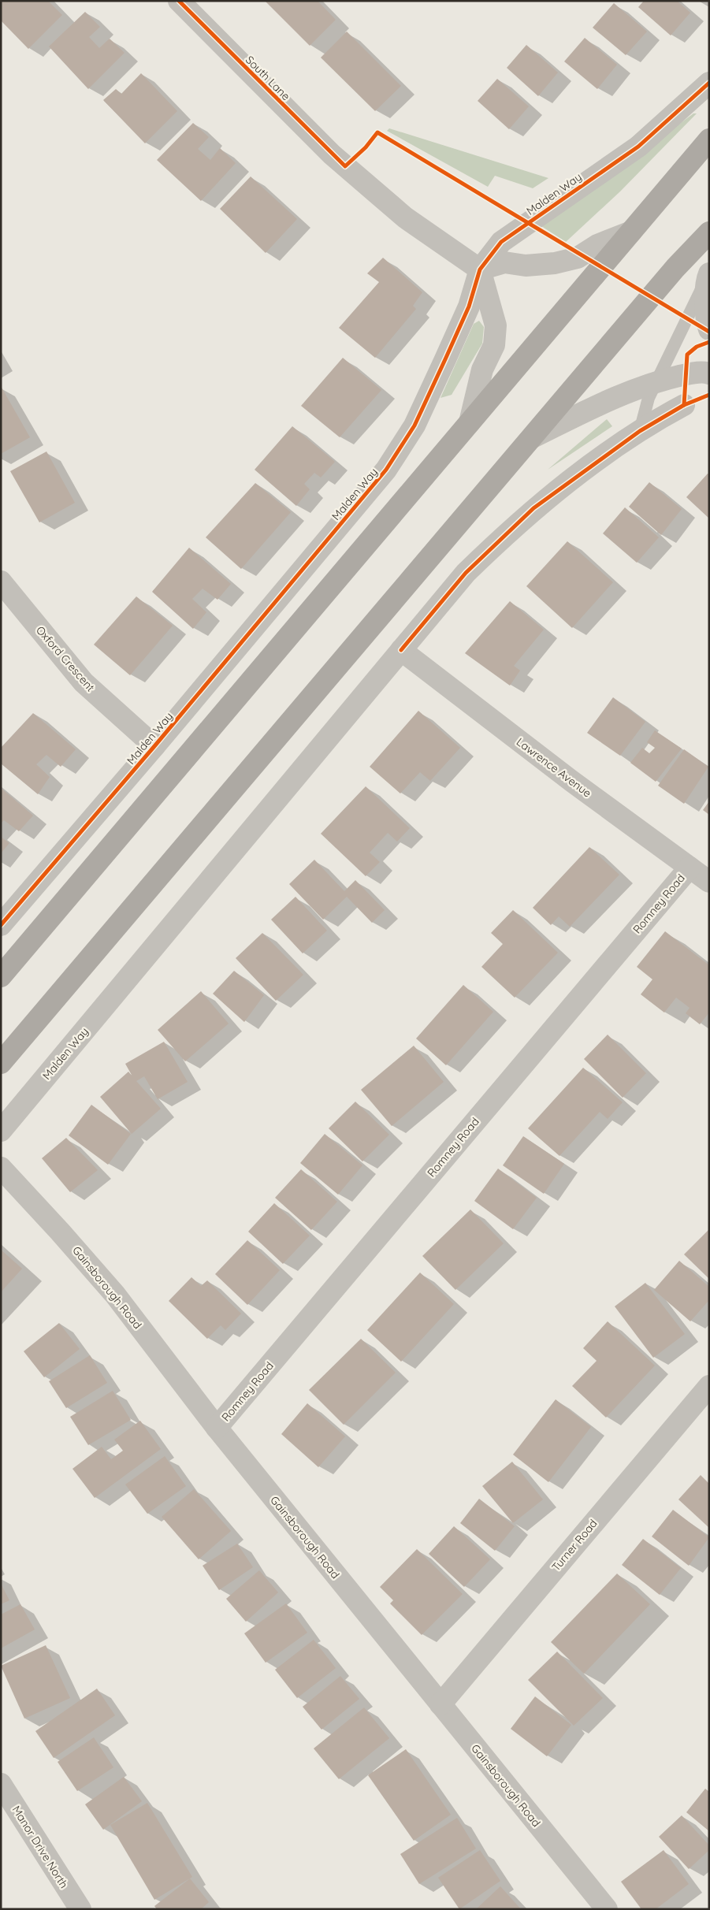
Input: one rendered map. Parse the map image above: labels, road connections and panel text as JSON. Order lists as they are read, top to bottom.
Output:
{
  "streets": {
    "street": [
      "South Lane",
      "Malden Way",
      "Oxford Crescent",
      "Lawrence Avenue",
      "Romney Road",
      "Gainsborough Road",
      "Turner Road",
      "Manor Drive North"
    ]
  },
  "crossings": [
    ["South Lane", "Malden Way"],
    ["Malden Way", "Oxford Crescent"],
    ["Malden Way", "Lawrence Avenue"],
    ["Lawrence Avenue", "Romney Road"],
    ["Romney Road", "Gainsborough Road"],
    ["Gainsborough Road", "Turner Road"]
  ]
}
